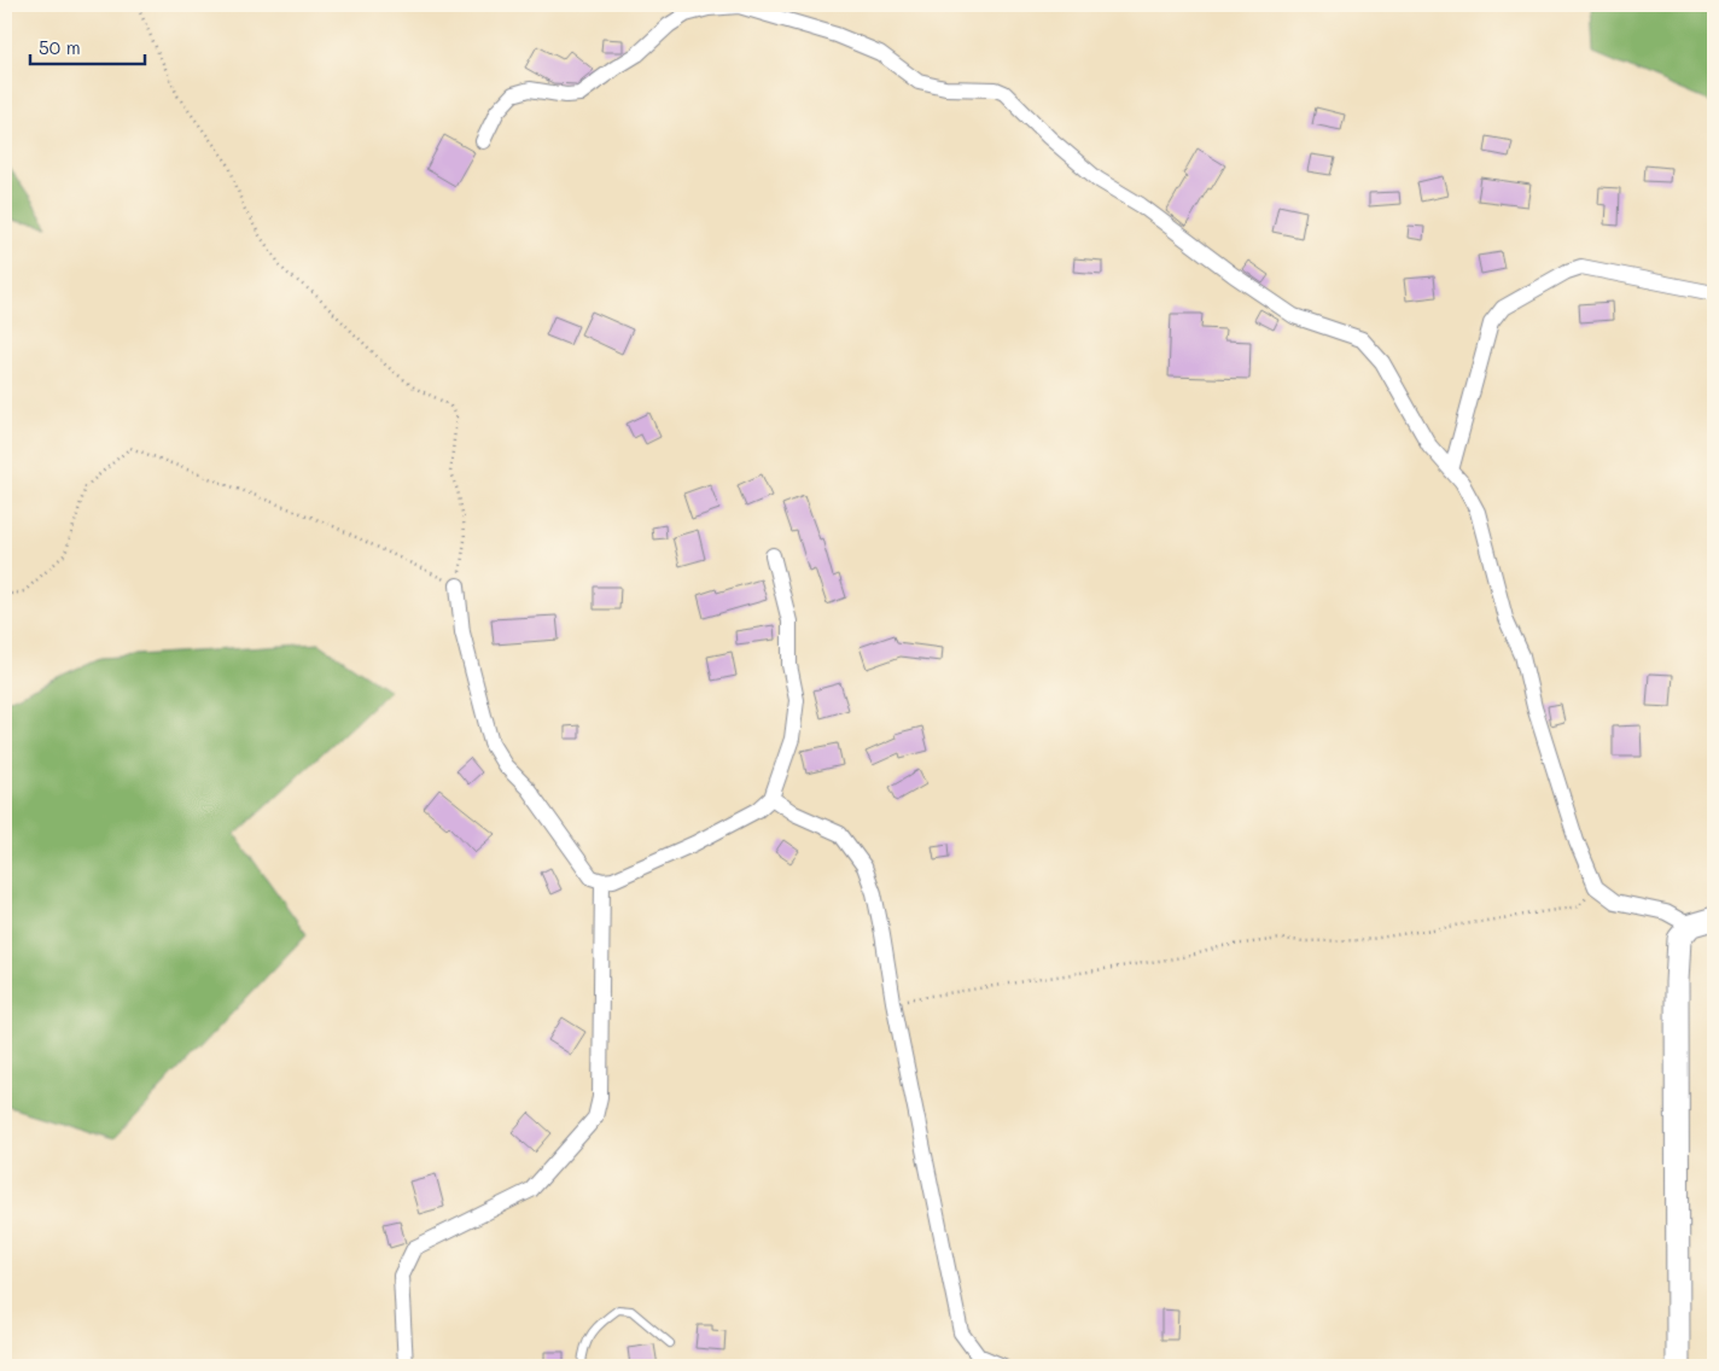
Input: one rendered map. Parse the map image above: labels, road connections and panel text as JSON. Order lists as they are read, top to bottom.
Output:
{
  "scale_bar": "50 m"
}
